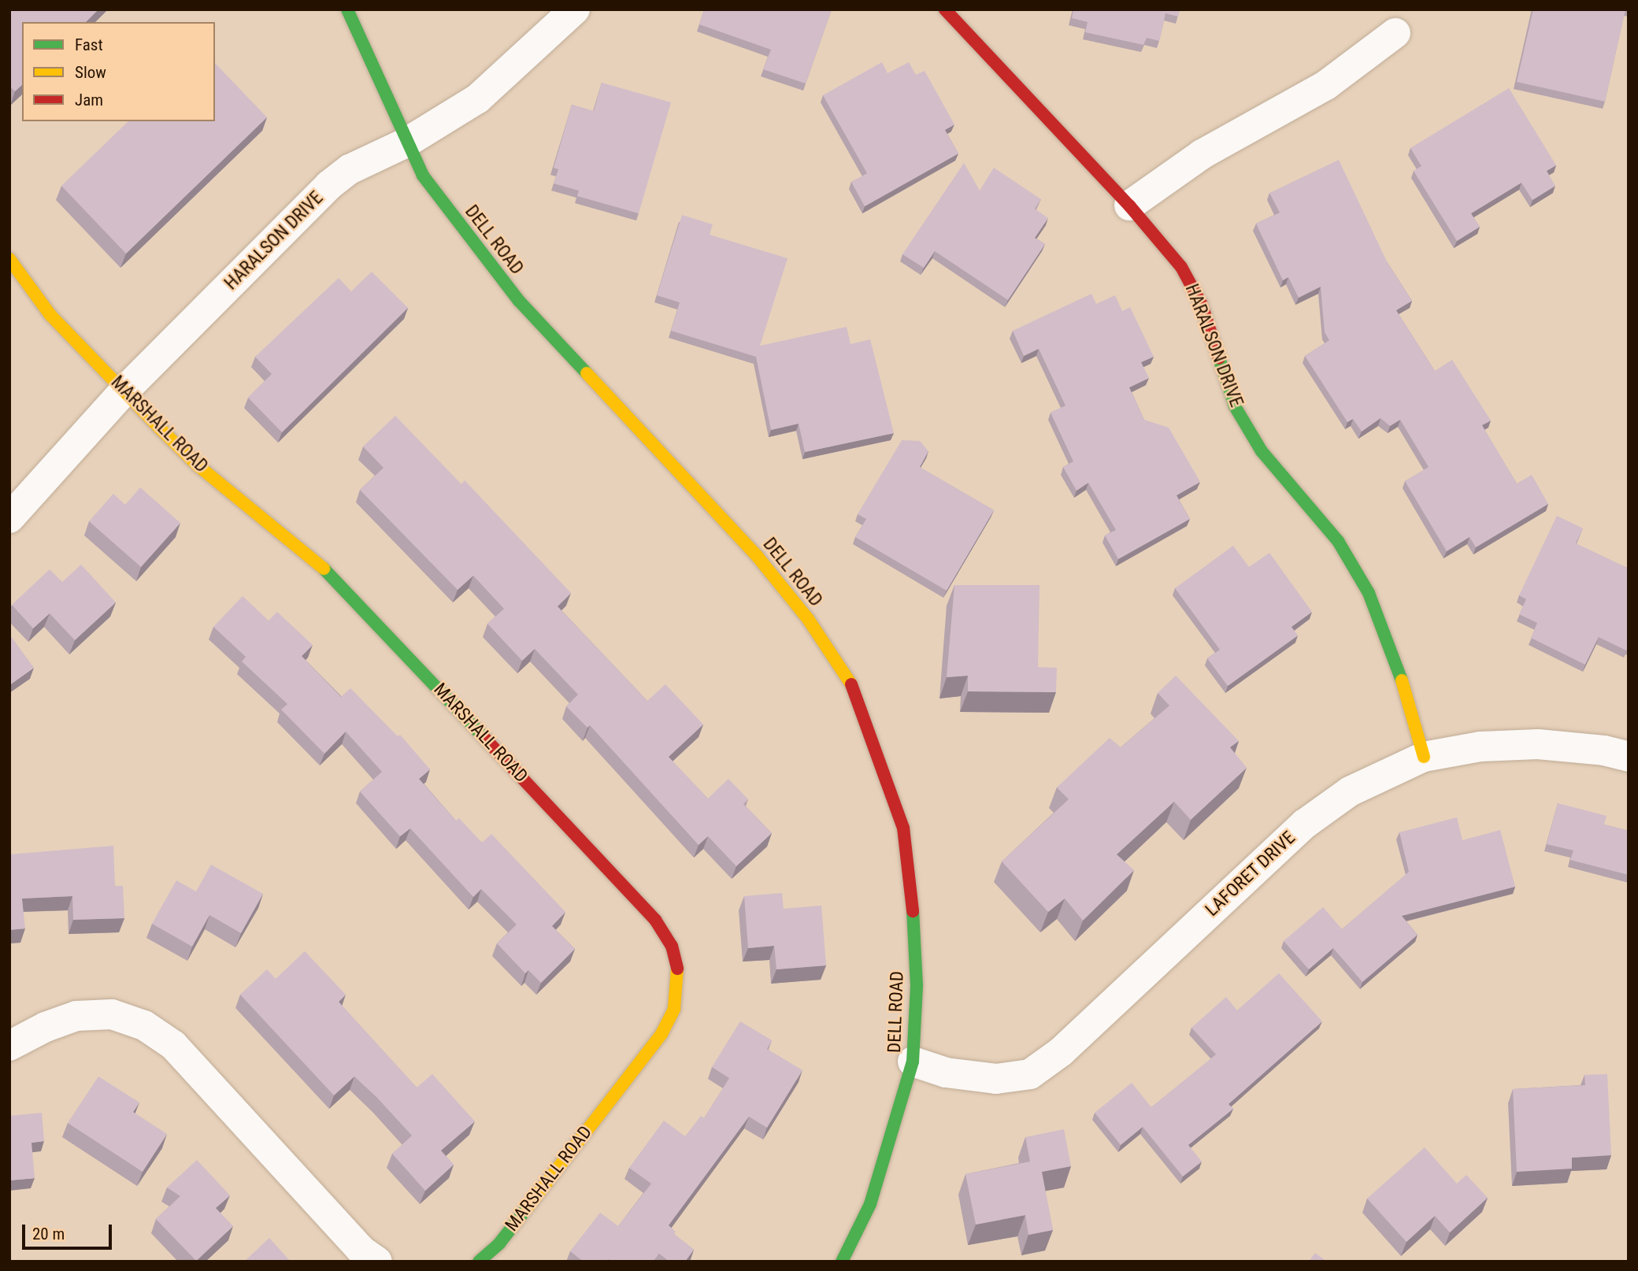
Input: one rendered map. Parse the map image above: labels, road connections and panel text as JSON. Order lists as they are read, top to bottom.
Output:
{
  "streets": {
    "street": [
      "DELL ROAD",
      "HARALSON DRIVE",
      "MARSHALL ROAD",
      "LAFORET DRIVE"
    ]
  },
  "crossings": [
    ["DELL ROAD", "HARALSON DRIVE"],
    ["DELL ROAD", "LAFORET DRIVE"],
    ["HARALSON DRIVE", "MARSHALL ROAD"],
    ["HARALSON DRIVE", "LAFORET DRIVE"]
  ],
  "legend": ["Fast", "Slow", "Jam"],
  "scale_bar": "20 m"
}
